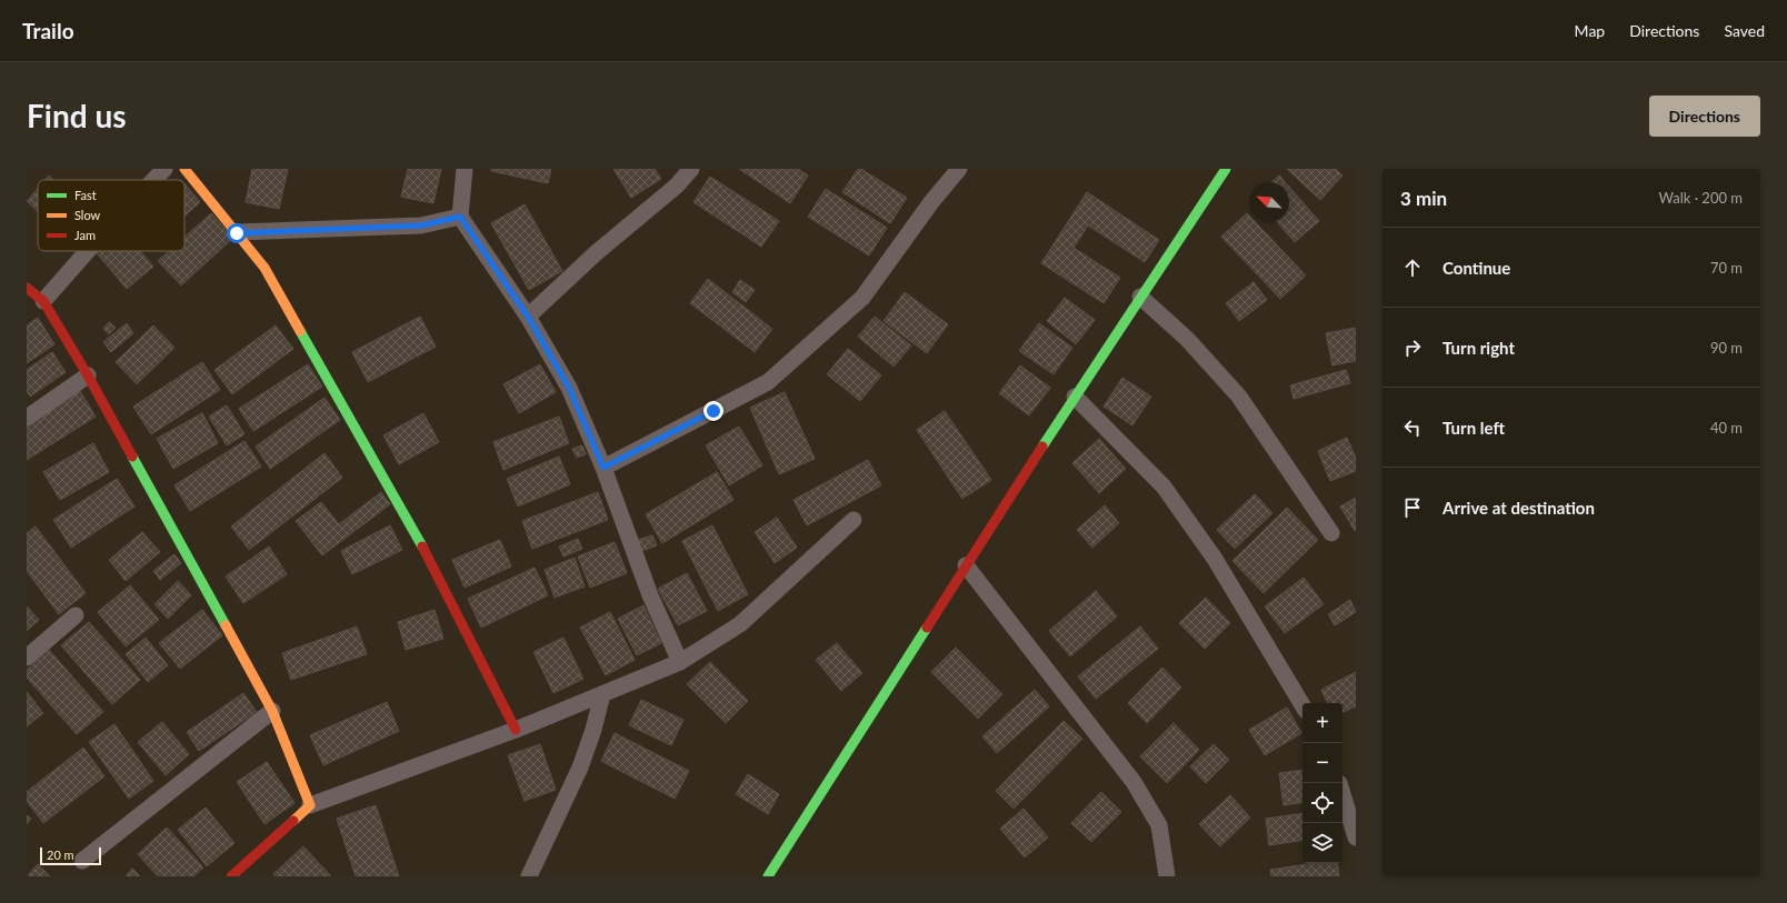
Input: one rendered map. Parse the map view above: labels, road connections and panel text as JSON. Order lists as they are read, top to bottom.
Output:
{
  "legend": ["Fast", "Slow", "Jam"],
  "scale_bar": "20 m",
  "north": "top left",
  "page": {
    "header": "Trailo",
    "nav": ["Map", "Directions", "Saved"],
    "buttons": "Directions",
    "title": "Find us",
    "heading": ["3 min", "Walk · 200 m"],
    "list": [
      ["Continue", "70 m"],
      ["Turn right", "90 m"],
      ["Turn left", "40 m"],
      "Arrive at destination"
    ],
    "map_buttons": ["+", "−"],
    "scale": "20 m"
  }
}
